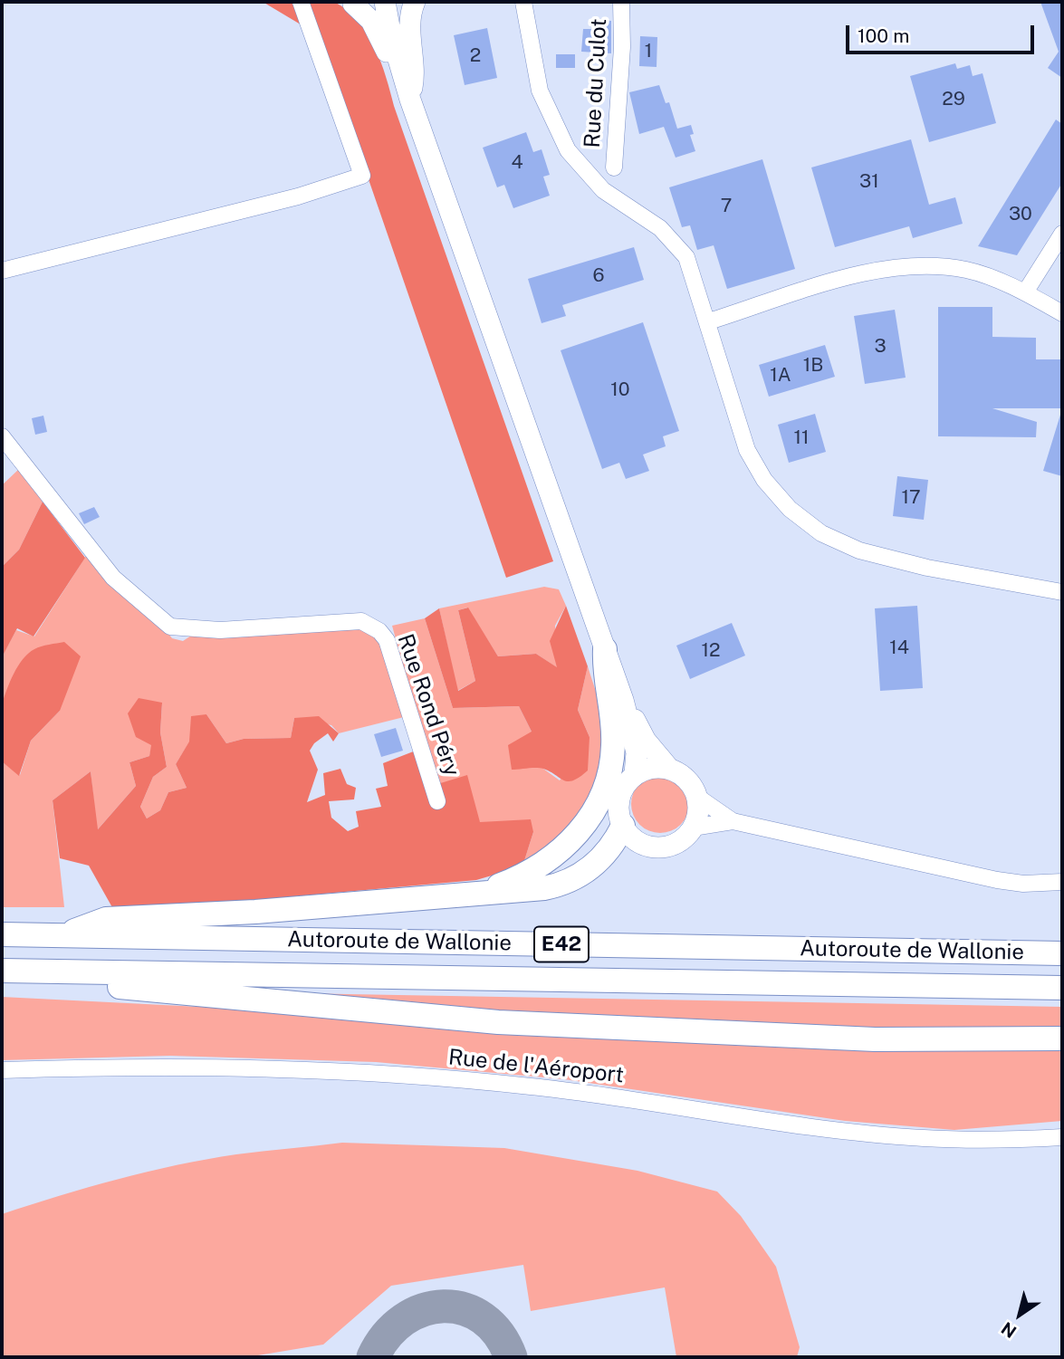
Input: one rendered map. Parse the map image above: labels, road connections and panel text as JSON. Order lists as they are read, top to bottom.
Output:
{
  "streets": {
    "highway": ["Autoroute de Wallonie", "E42"],
    "street": ["Rue du Culot", "Rue Rond Péry", "Rue de l'Aéroport"]
  },
  "house_numbers": [
    "1",
    "2",
    "29",
    "4",
    "31",
    "7",
    "30",
    "6",
    "3",
    "1B",
    "1A",
    "10",
    "11",
    "17",
    "14",
    "12"
  ],
  "scale_bar": "100 m",
  "north": "bottom left"
}
